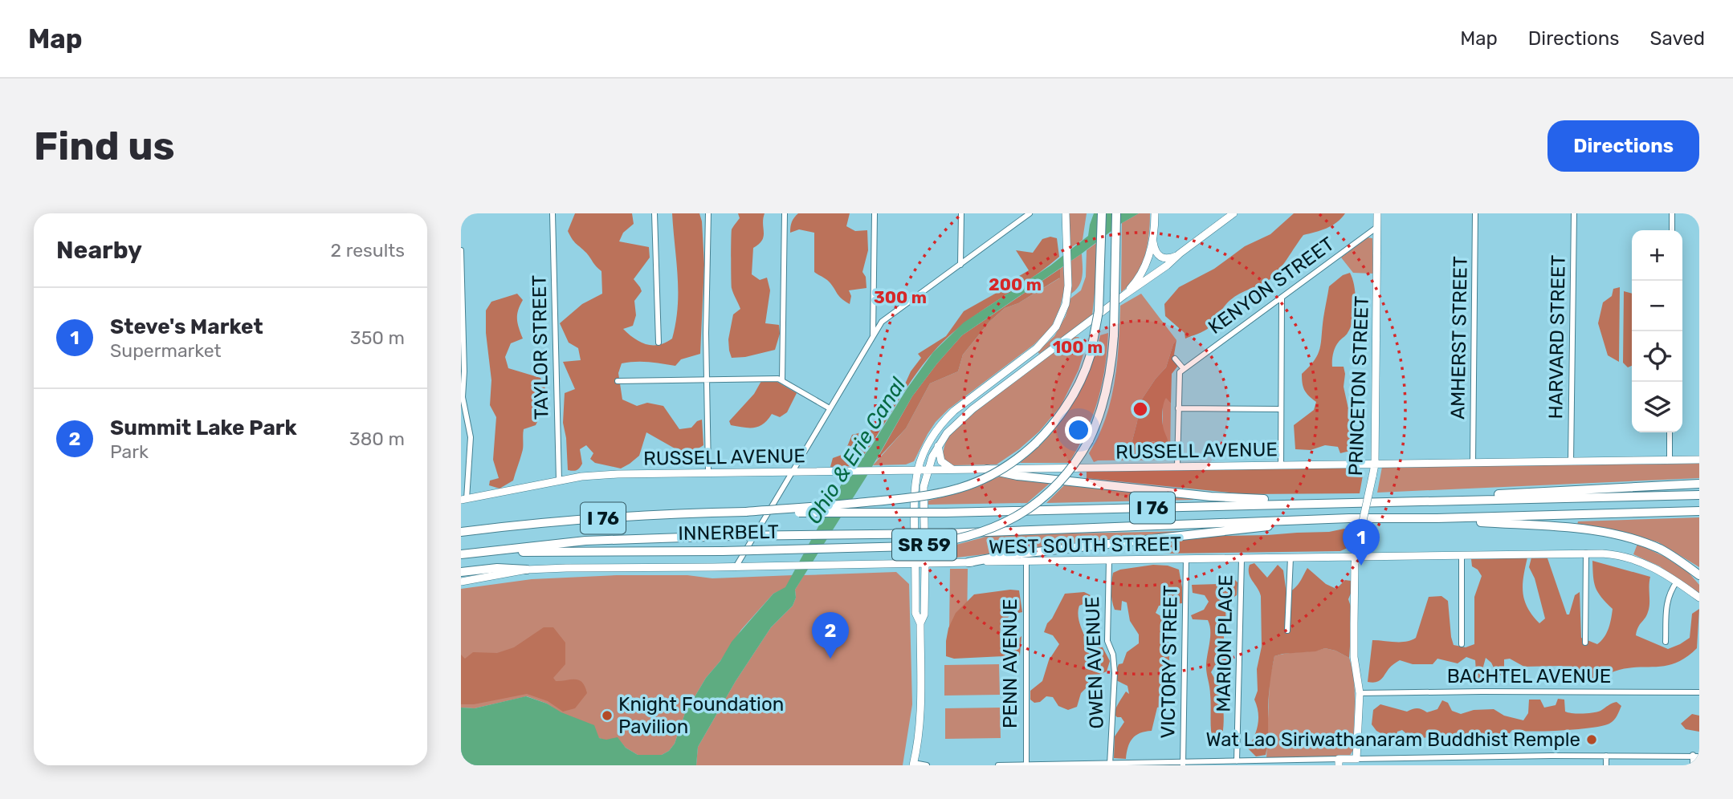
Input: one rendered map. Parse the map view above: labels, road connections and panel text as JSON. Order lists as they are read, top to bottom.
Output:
{
  "streets": {
    "highway": ["I 76", "INNERBELT", "SR 59"],
    "main road": ["PRINCETON STREET", "RUSSELL AVENUE", "WEST SOUTH STREET"],
    "street": [
      "KENYON STREET",
      "HARVARD STREET",
      "AMHERST STREET",
      "TAYLOR STREET",
      "MARION PLACE",
      "VICTORY STREET",
      "OWEN AVENUE",
      "PENN AVENUE",
      "BACHTEL AVENUE"
    ]
  },
  "crossings": [
    ["KENYON STREET", "PRINCETON STREET"],
    ["HARVARD STREET", "RUSSELL AVENUE"],
    ["AMHERST STREET", "RUSSELL AVENUE"],
    ["TAYLOR STREET", "RUSSELL AVENUE"],
    ["PRINCETON STREET", "RUSSELL AVENUE"],
    ["PRINCETON STREET", "WEST SOUTH STREET"],
    ["PRINCETON STREET", "BACHTEL AVENUE"],
    ["I 76", "INNERBELT"],
    ["WEST SOUTH STREET", "MARION PLACE"],
    ["WEST SOUTH STREET", "VICTORY STREET"],
    ["WEST SOUTH STREET", "OWEN AVENUE"],
    ["WEST SOUTH STREET", "PENN AVENUE"]
  ],
  "water": ["Ohio & Erie Canal"],
  "places": ["Knight Foundation Pavilion", "Wat Lao Siriwathanaram Buddhist Remple"],
  "page": {
    "header": "Map",
    "nav": ["Map", "Directions", "Saved"],
    "buttons": "Directions",
    "title": "Find us",
    "heading": ["Nearby", "2 results"],
    "map_buttons": ["+", "−"],
    "list": [
      {
        "mark": "1",
        "name": "Steve's Market",
        "note": "Supermarket",
        "value": "350 m"
      },
      {
        "mark": "2",
        "name": "Summit Lake Park",
        "note": "Park",
        "value": "380 m"
      }
    ],
    "pins": ["1", "2"]
  },
  "rings": ["200 m", "300 m", "100 m"]
}
